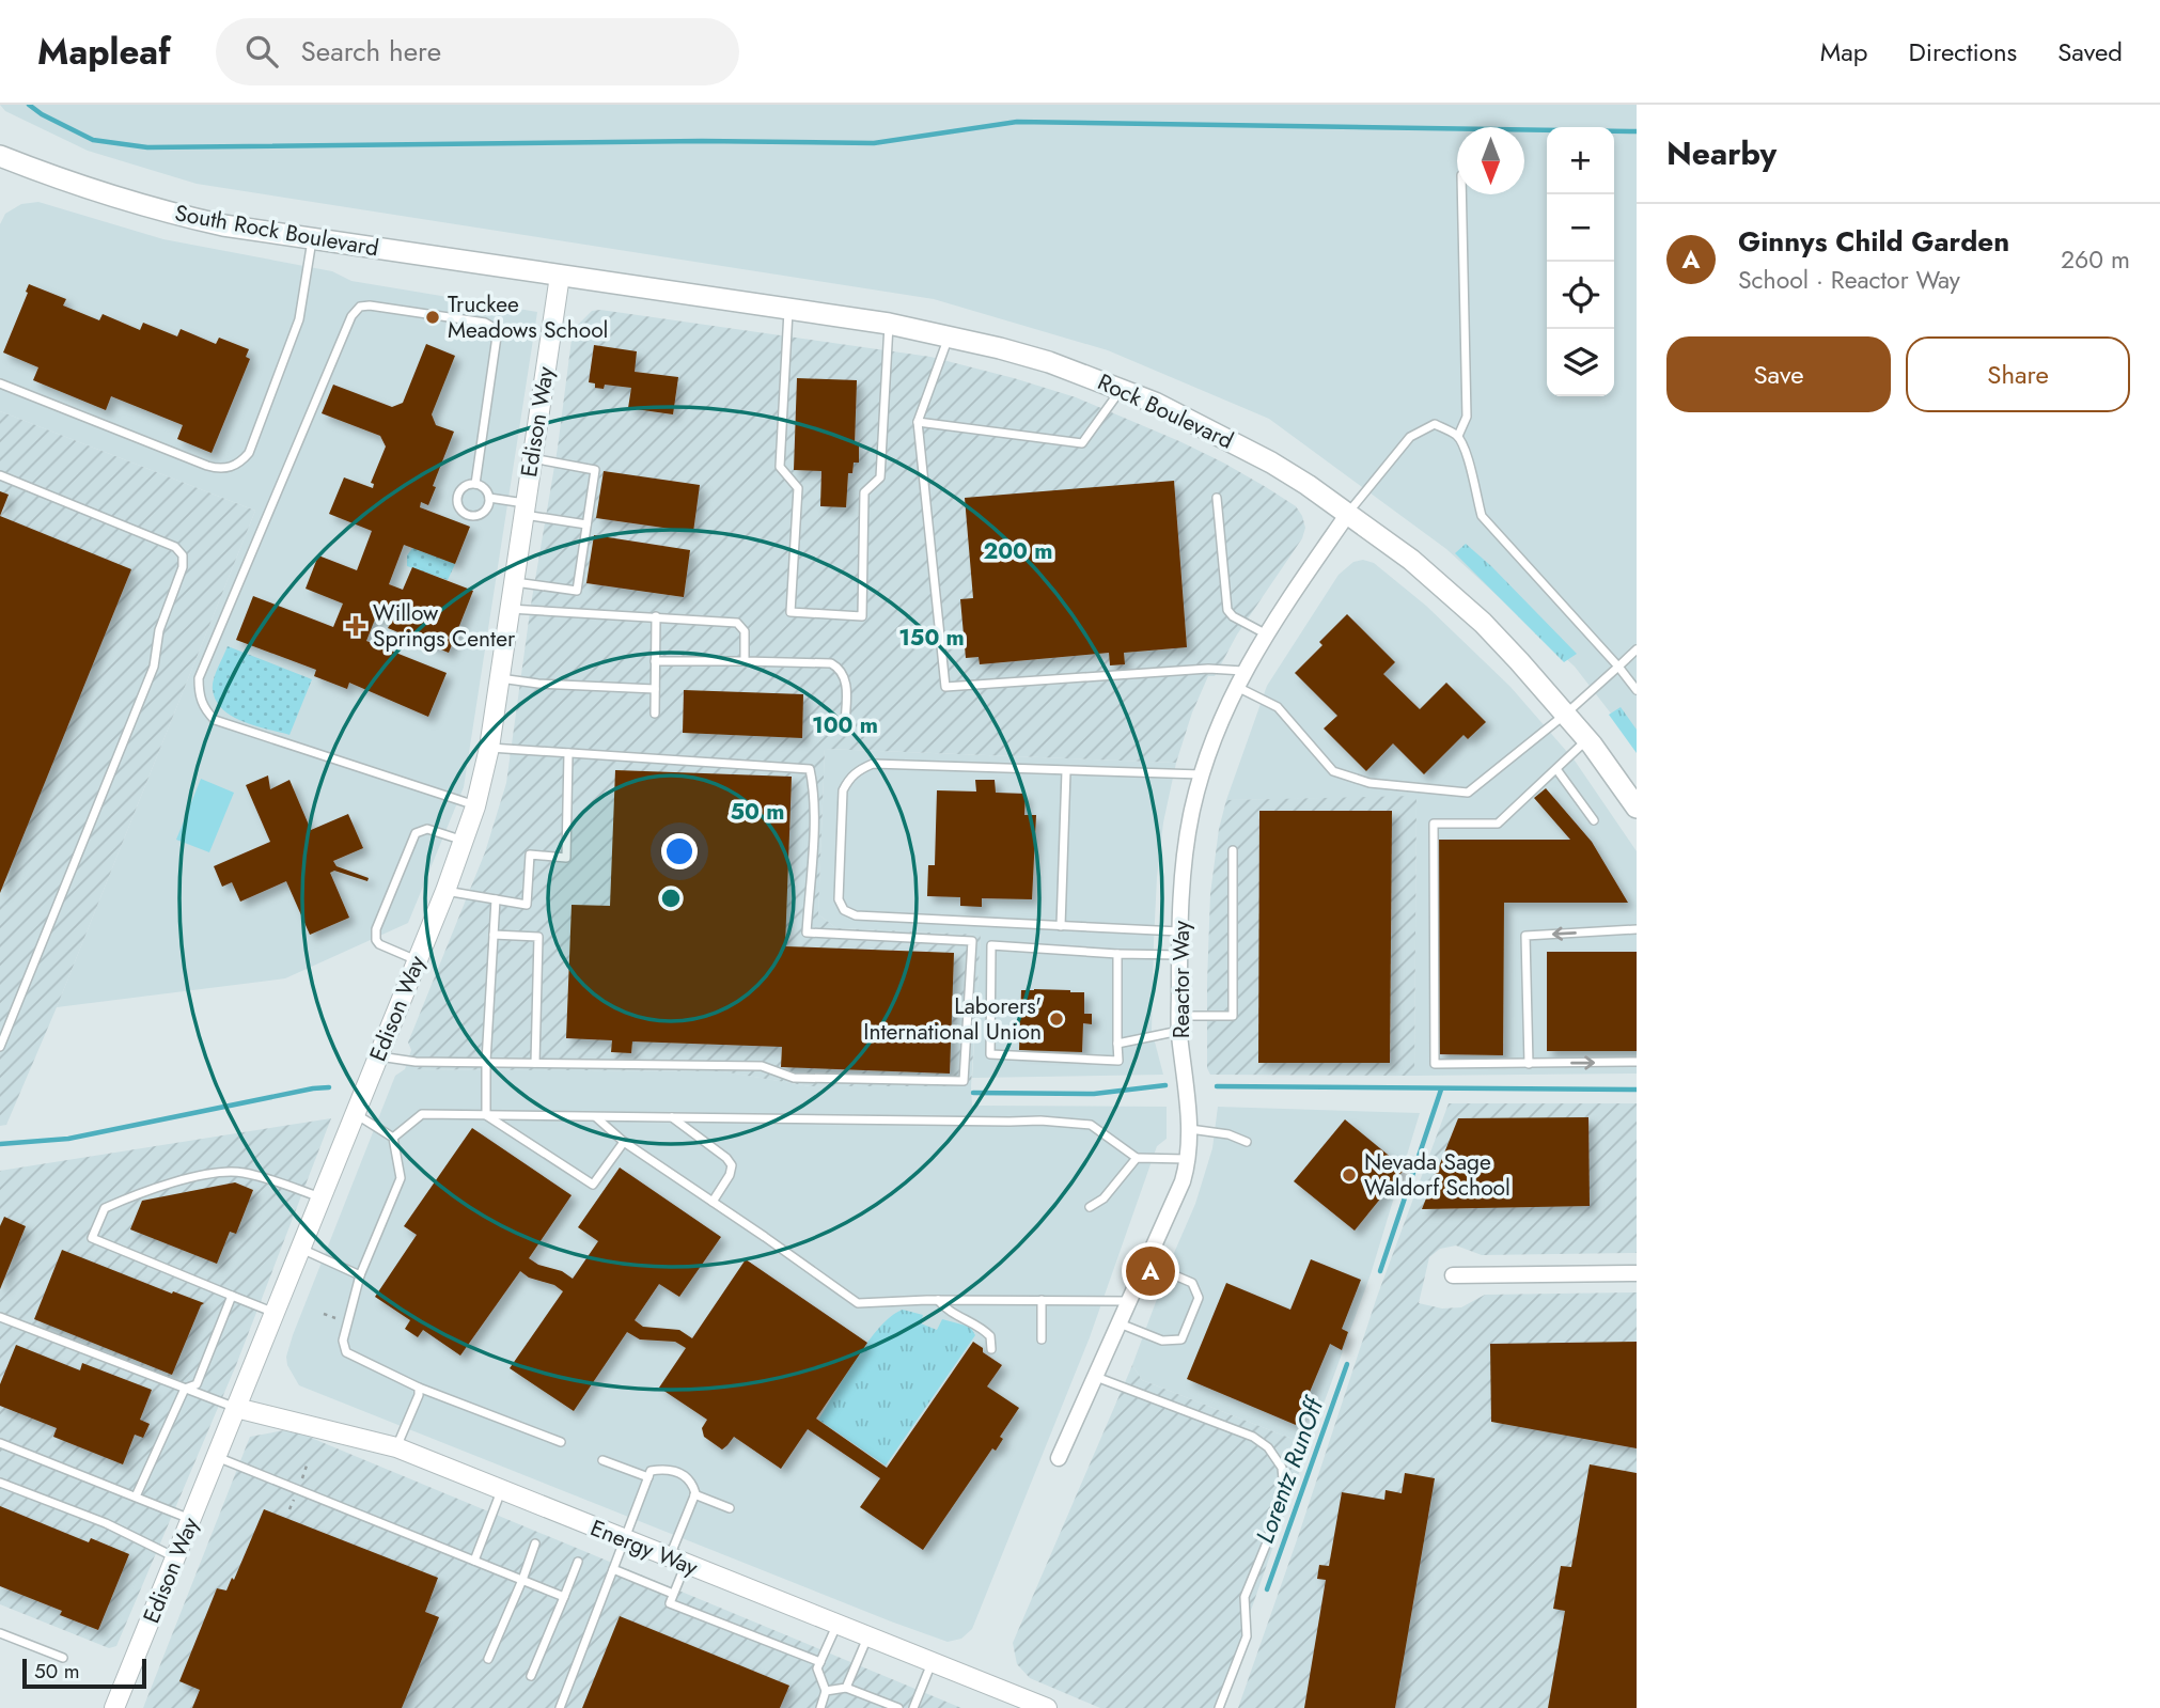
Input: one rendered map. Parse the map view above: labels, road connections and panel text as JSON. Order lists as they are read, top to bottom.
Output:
{
  "streets": {
    "main road": ["South Rock Boulevard", "Rock Boulevard"],
    "street": ["Edison Way", "Reactor Way", "Energy Way"]
  },
  "crossings": [
    ["South Rock Boulevard", "Rock Boulevard"],
    ["South Rock Boulevard", "Edison Way"],
    ["Rock Boulevard", "Edison Way"],
    ["Rock Boulevard", "Reactor Way"],
    ["Edison Way", "Energy Way"]
  ],
  "water": ["Lorentz RunOff"],
  "places": {
    "other": ["Truckee Meadows School", "Laborers' International Union", "Nevada Sage Waldorf School"],
    "health": ["Willow Springs Center"]
  },
  "scale_bar": "50 m",
  "north": "bottom",
  "page": {
    "header": "Mapleaf",
    "search": "Search here",
    "nav": ["Map", "Directions", "Saved"],
    "heading": "Nearby",
    "map_buttons": ["+", "−"],
    "list": [
      {
        "mark": "A",
        "name": "Ginnys Child Garden",
        "note": "School · Reactor Way",
        "value": "260 m"
      }
    ],
    "buttons": ["Save", "Share"],
    "pins": "A",
    "scale": "50 m"
  },
  "rings": [
    "200 m",
    "150 m",
    "100 m",
    "50 m"
  ]
}
